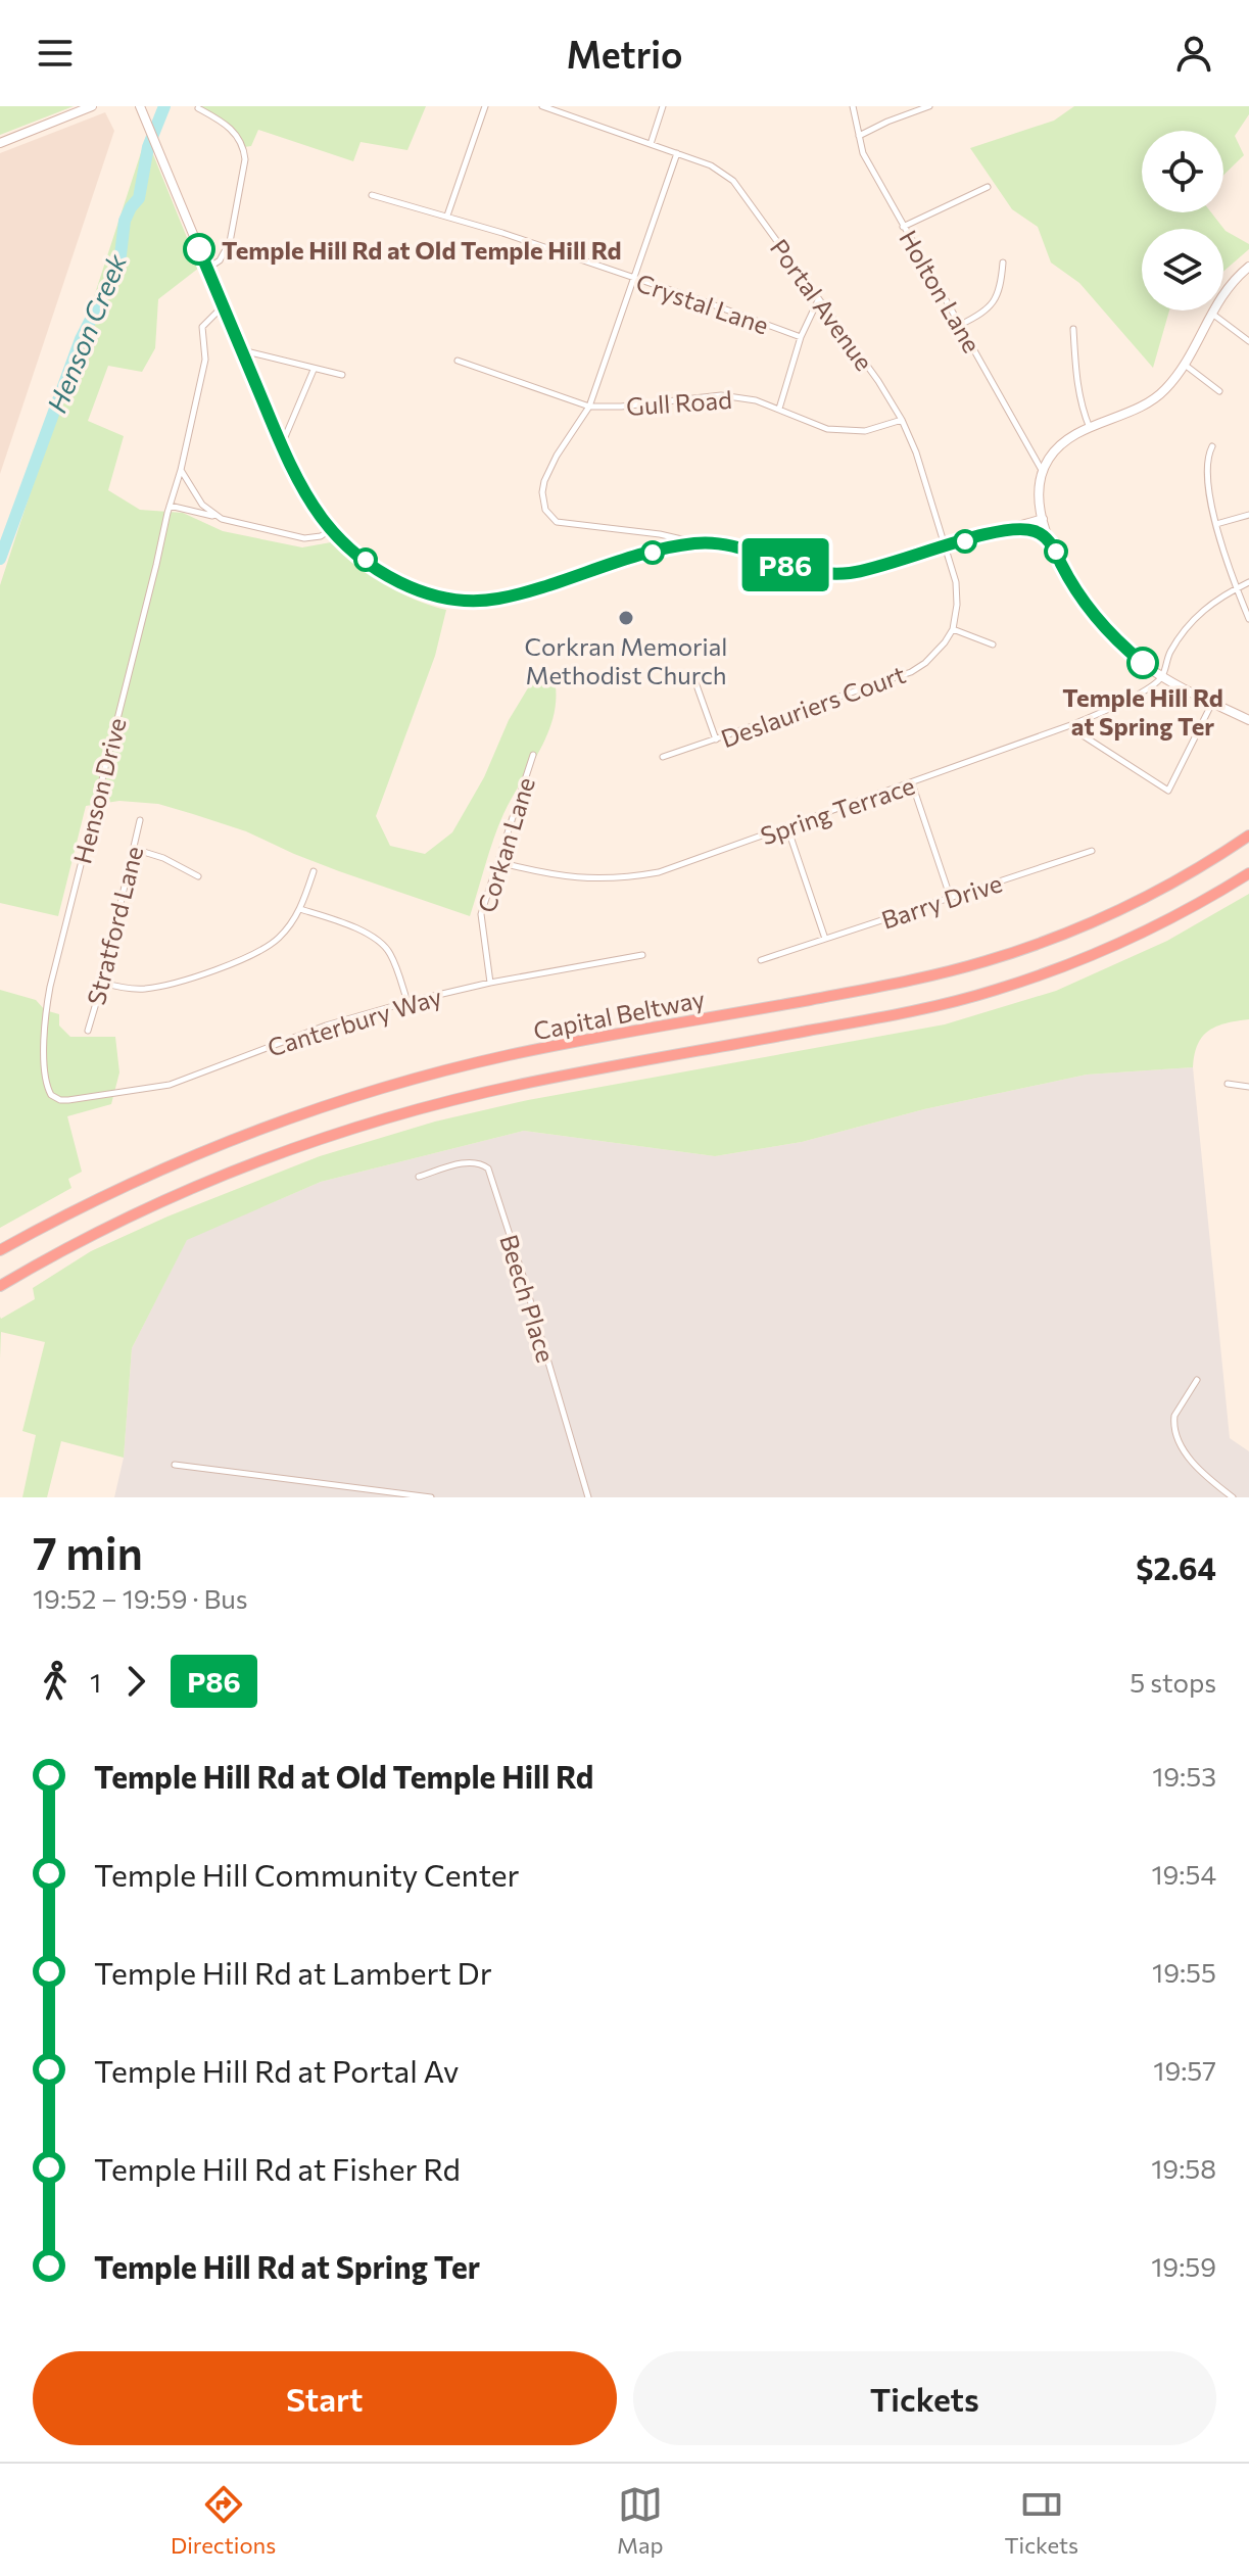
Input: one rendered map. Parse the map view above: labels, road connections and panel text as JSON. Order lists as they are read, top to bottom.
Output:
{
  "streets": {
    "highway": ["Capital Beltway"],
    "street": [
      "Holton Lane",
      "Crystal Lane",
      "Portal Avenue",
      "Gull Road",
      "Deslauriers Court",
      "Henson Drive",
      "Spring Terrace",
      "Corkan Lane",
      "Barry Drive",
      "Stratford Lane",
      "Canterbury Way",
      "Beech Place"
    ]
  },
  "crossings": [
    ["Portal Avenue", "Gull Road"],
    ["Portal Avenue", "Deslauriers Court"],
    ["Henson Drive", "Canterbury Way"],
    ["Spring Terrace", "Corkan Lane"],
    ["Corkan Lane", "Canterbury Way"]
  ],
  "water": ["Henson Creek"],
  "places": ["Temple Hill Rd at Old Temple Hill Rd", "Corkran Memorial Methodist Church", "Temple Hill Rd at Spring Ter"],
  "lines": ["bus line P86"],
  "page": {
    "header": "Metrio",
    "on_map": "P86",
    "heading": ["7 min", "19:52 – 19:59 · Bus", "$2.64"],
    "legs": ["1", "P86", "5 stops"],
    "list": [
      {
        "name": "Temple Hill Rd at Old Temple Hill Rd",
        "value": "19:53"
      },
      {
        "name": "Temple Hill Community Center",
        "value": "19:54"
      },
      {
        "name": "Temple Hill Rd at Lambert Dr",
        "value": "19:55"
      },
      {
        "name": "Temple Hill Rd at Portal Av",
        "value": "19:57"
      },
      {
        "name": "Temple Hill Rd at Fisher Rd",
        "value": "19:58"
      },
      {
        "name": "Temple Hill Rd at Spring Ter",
        "value": "19:59"
      }
    ],
    "buttons": ["Start", "Tickets"],
    "tabs": ["Directions", "Map", "Tickets"]
  }
}
